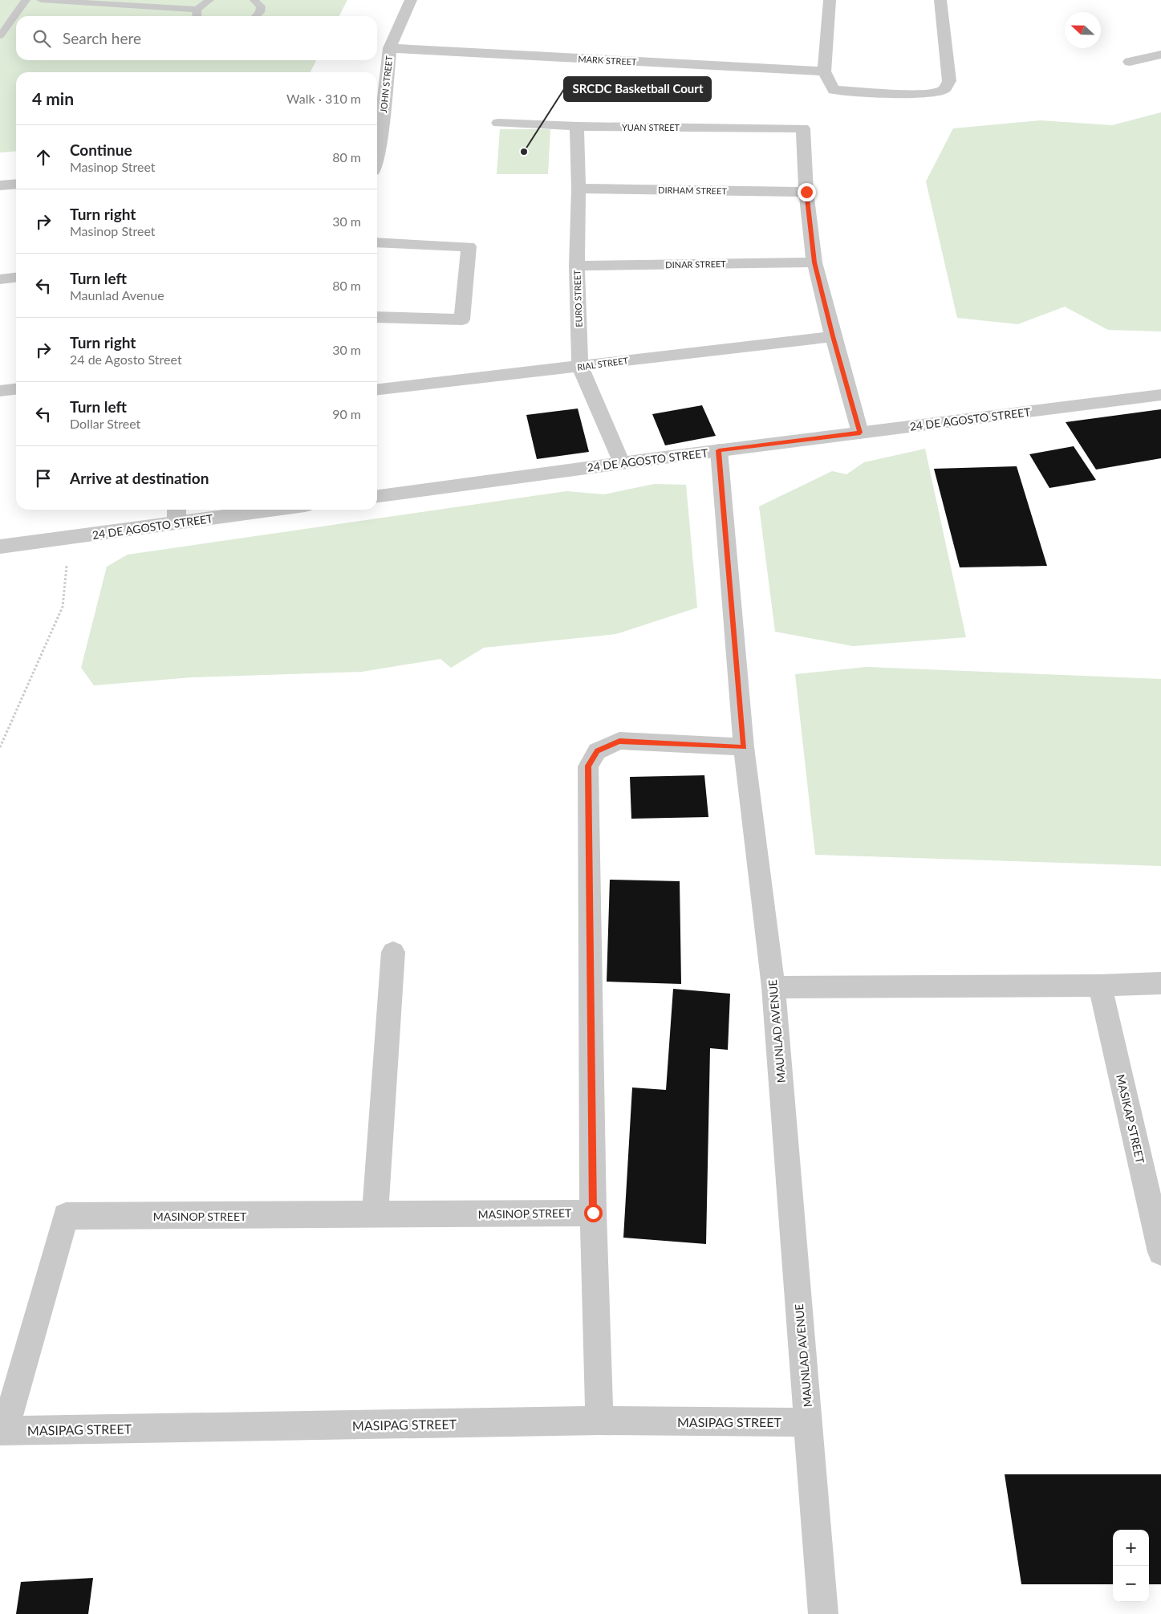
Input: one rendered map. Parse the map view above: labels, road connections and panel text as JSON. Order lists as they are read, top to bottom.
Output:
{
  "streets": {
    "street": [
      "MARK STREET",
      "JOHN STREET",
      "YUAN STREET",
      "DIRHAM STREET",
      "DINAR STREET",
      "EURO STREET",
      "RIAL STREET",
      "24 DE AGOSTO STREET",
      "MAUNLAD AVENUE",
      "MASIKAP STREET",
      "MASINOP STREET",
      "MASIPAG STREET"
    ]
  },
  "crossings": [
    ["MARK STREET", "JOHN STREET"],
    ["YUAN STREET", "DIRHAM STREET"],
    ["YUAN STREET", "EURO STREET"],
    ["DIRHAM STREET", "EURO STREET"],
    ["DINAR STREET", "EURO STREET"],
    ["EURO STREET", "RIAL STREET"],
    ["EURO STREET", "24 DE AGOSTO STREET"],
    ["24 DE AGOSTO STREET", "MAUNLAD AVENUE"],
    ["MAUNLAD AVENUE", "MASIPAG STREET"],
    ["MASINOP STREET", "MASIPAG STREET"]
  ],
  "places": ["SRCDC Basketball Court"],
  "north": "left",
  "page": {
    "search": "Search here",
    "heading": ["4 min", "Walk · 310 m"],
    "list": [
      ["Continue", "Masinop Street", "80 m"],
      ["Turn right", "Masinop Street", "30 m"],
      ["Turn left", "Maunlad Avenue", "80 m"],
      ["Turn right", "24 de Agosto Street", "30 m"],
      ["Turn left", "Dollar Street", "90 m"],
      "Arrive at destination"
    ],
    "map_buttons": ["+", "−"]
  }
}
